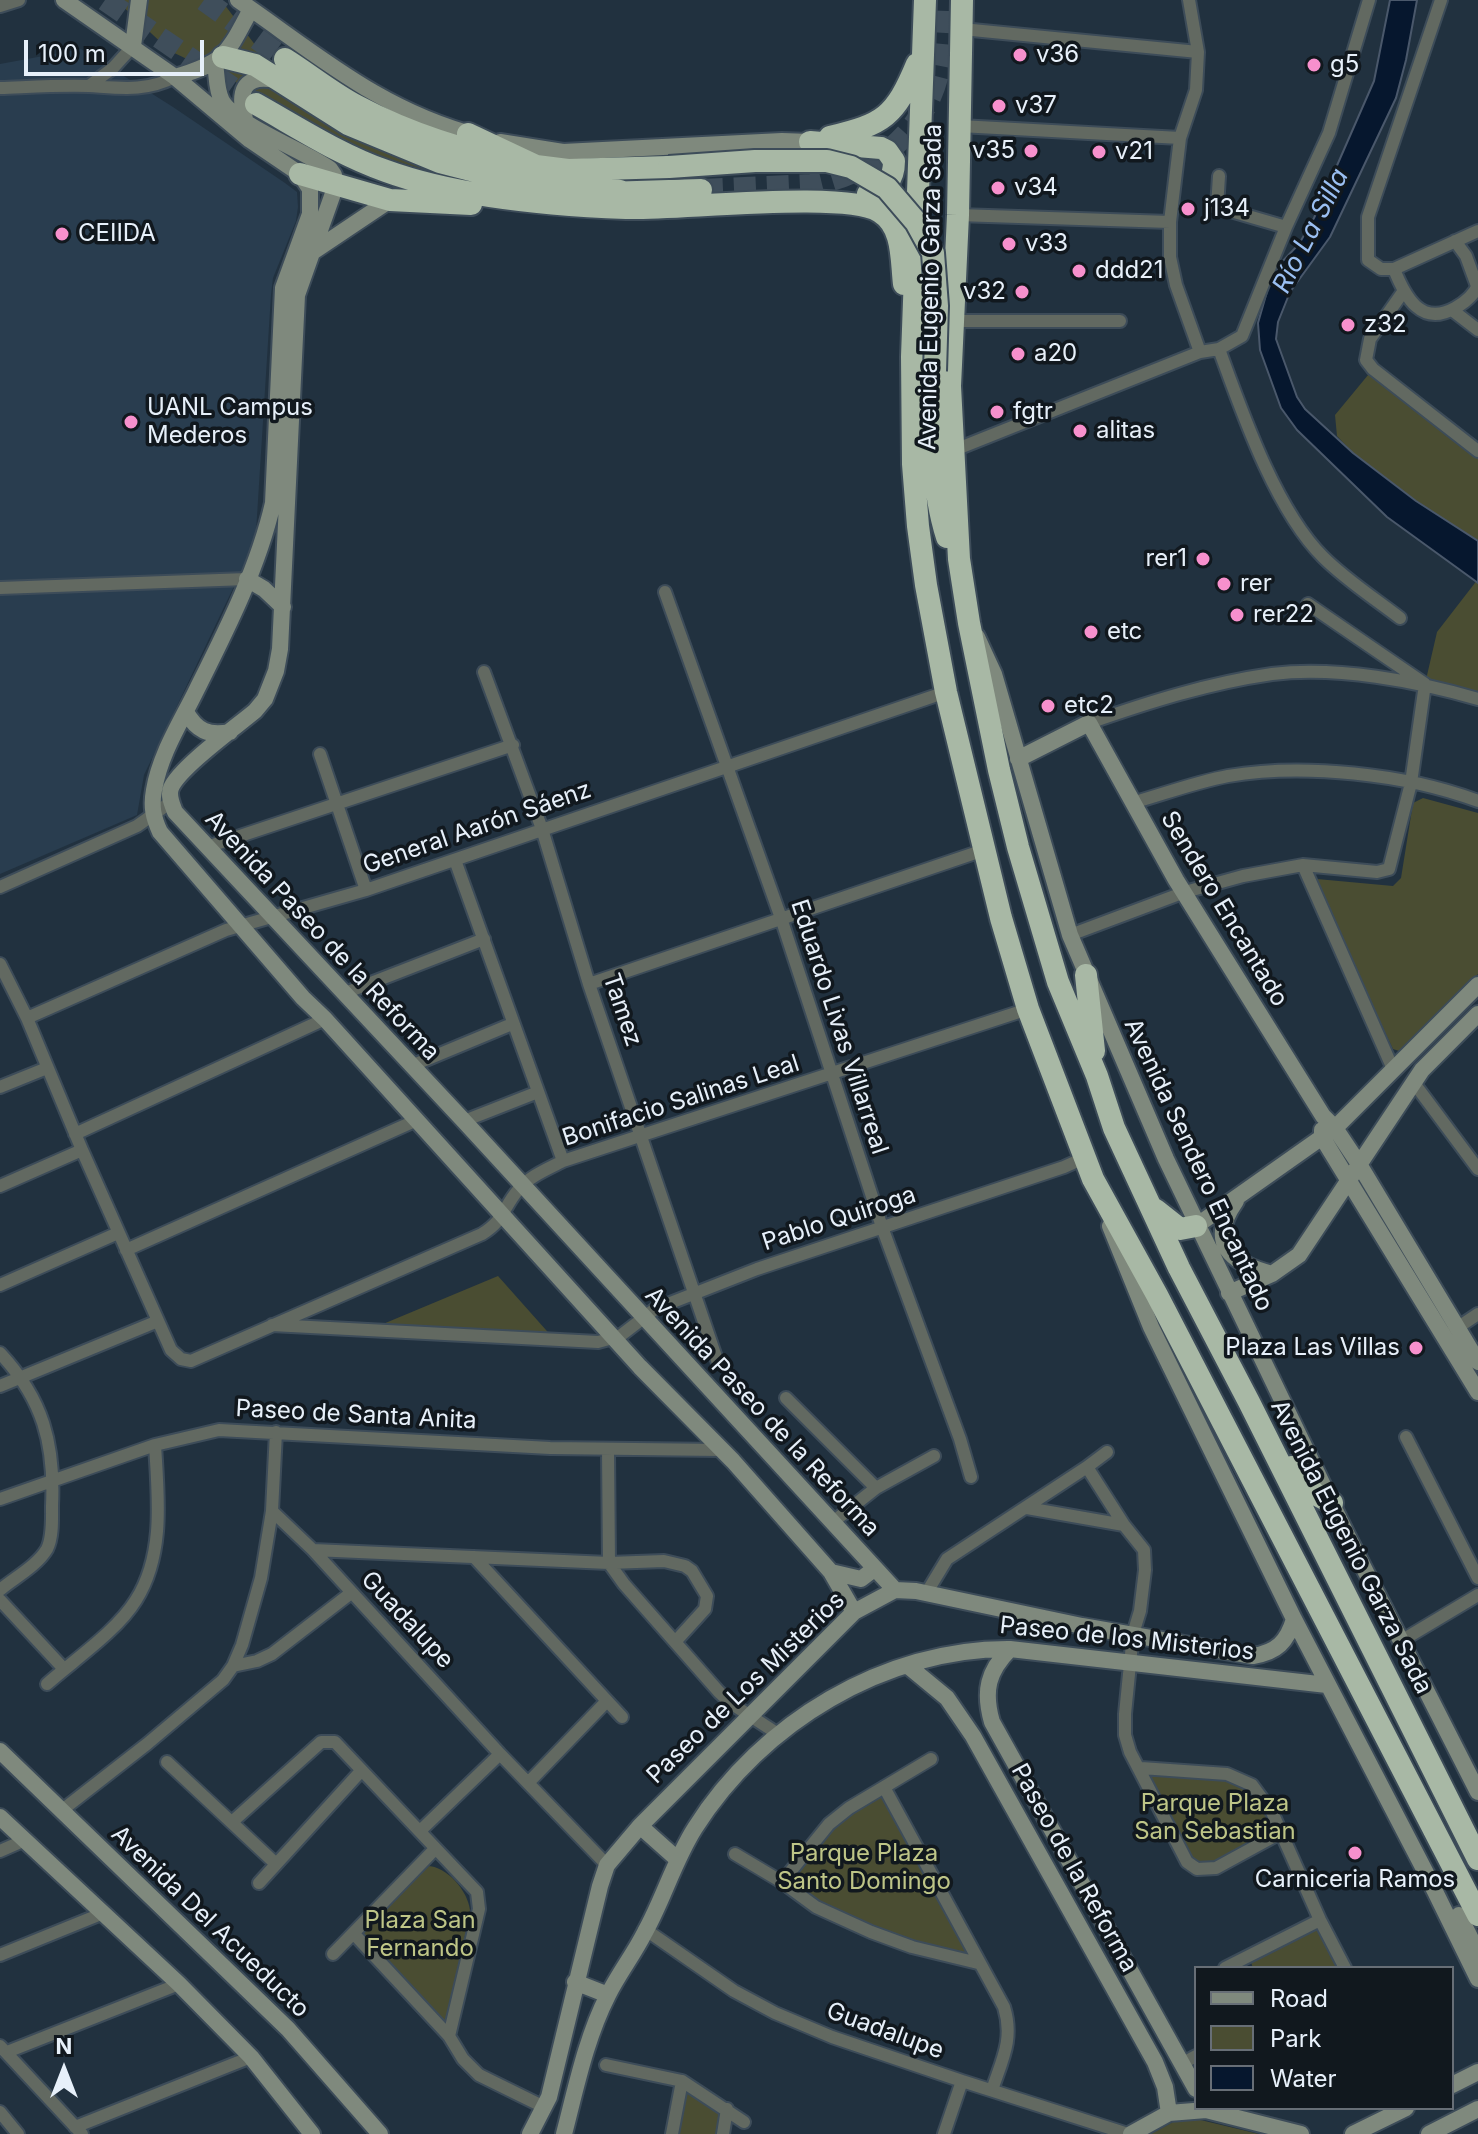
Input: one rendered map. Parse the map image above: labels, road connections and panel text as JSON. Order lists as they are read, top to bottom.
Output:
{
  "streets": {
    "highway": ["Avenida Eugenio Garza Sada"],
    "street": [
      "General Aarón Sáenz",
      "Sendero Encantado",
      "Avenida Paseo de la Reforma",
      "Tamez",
      "Eduardo Livas Villarreal",
      "Bonifacio Salinas Leal",
      "Avenida Sendero Encantado",
      "Pablo Quiroga",
      "Paseo de Santa Anita",
      "Guadalupe",
      "Paseo de los Misterios",
      "Paseo de Los Misterios",
      "Paseo de la Reforma",
      "Avenida Del Acueducto"
    ]
  },
  "crossings": [
    ["Avenida Eugenio Garza Sada", "General Aarón Sáenz"],
    ["Avenida Eugenio Garza Sada", "Bonifacio Salinas Leal"],
    ["Avenida Eugenio Garza Sada", "Avenida Sendero Encantado"],
    ["Avenida Eugenio Garza Sada", "Pablo Quiroga"],
    ["Avenida Eugenio Garza Sada", "Paseo de los Misterios"],
    ["Avenida Eugenio Garza Sada", "Paseo de Los Misterios"],
    ["General Aarón Sáenz", "Avenida Paseo de la Reforma"],
    ["General Aarón Sáenz", "Tamez"],
    ["General Aarón Sáenz", "Eduardo Livas Villarreal"],
    ["Avenida Paseo de la Reforma", "Bonifacio Salinas Leal"],
    ["Avenida Paseo de la Reforma", "Pablo Quiroga"],
    ["Avenida Paseo de la Reforma", "Paseo de Santa Anita"],
    ["Avenida Paseo de la Reforma", "Paseo de Los Misterios"],
    ["Tamez", "Bonifacio Salinas Leal"],
    ["Tamez", "Pablo Quiroga"],
    ["Eduardo Livas Villarreal", "Bonifacio Salinas Leal"],
    ["Eduardo Livas Villarreal", "Pablo Quiroga"],
    ["Guadalupe", "Paseo de los Misterios"],
    ["Guadalupe", "Paseo de Los Misterios"],
    ["Paseo de los Misterios", "Paseo de la Reforma"]
  ],
  "water": ["Río La Silla"],
  "parks": ["Parque Plaza San Sebastian", "Parque Plaza Santo Domingo", "Plaza San Fernando"],
  "places": [
    "v36",
    "g5",
    "v37",
    "v35",
    "v21",
    "v34",
    "j134",
    "CEIIDA",
    "v33",
    "ddd21",
    "v32",
    "z32",
    "a20",
    "fgtr",
    "UANL Campus Mederos",
    "alitas",
    "rer1",
    "rer",
    "rer22",
    "etc",
    "etc2",
    "Plaza Las Villas",
    "Carniceria Ramos"
  ],
  "legend": ["Road", "Park", "Water"],
  "scale_bar": "100 m",
  "north": "top"
}
